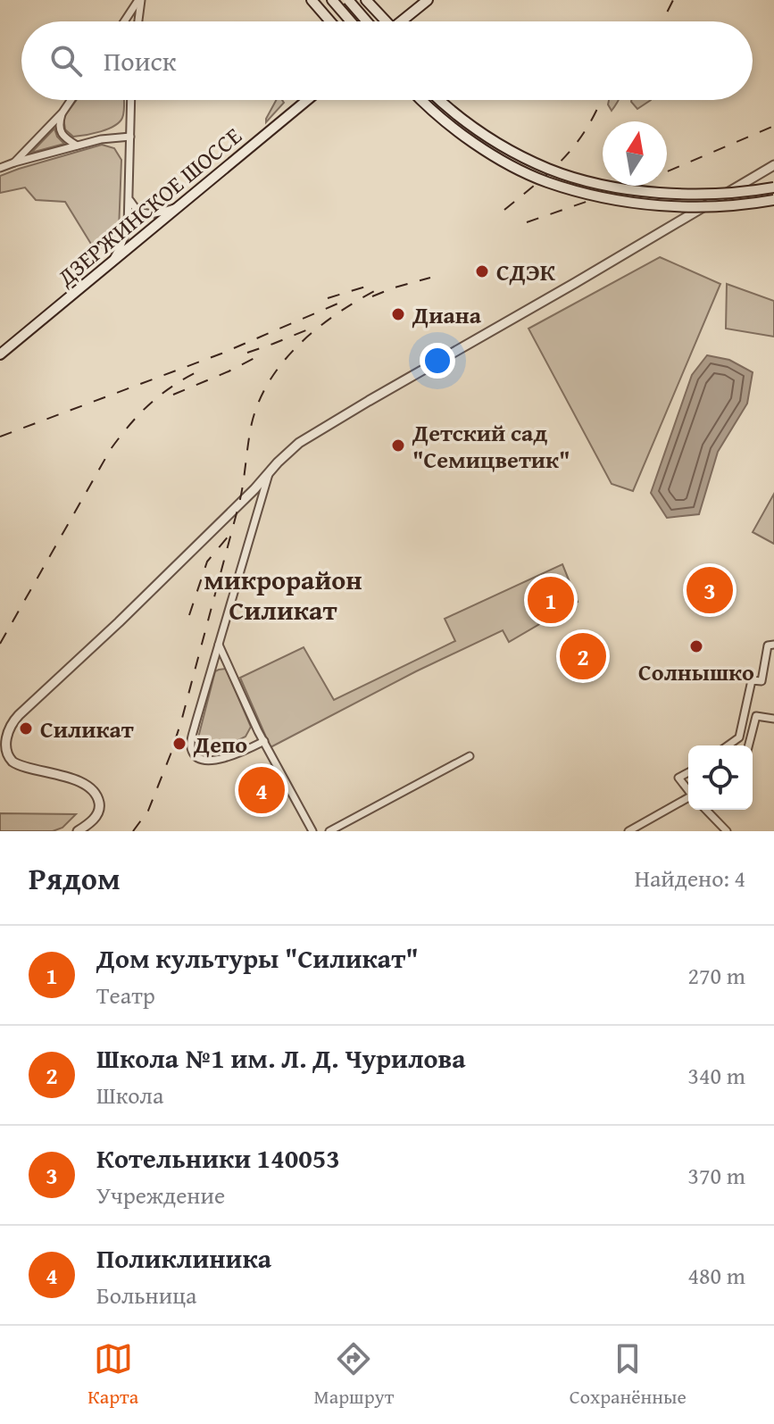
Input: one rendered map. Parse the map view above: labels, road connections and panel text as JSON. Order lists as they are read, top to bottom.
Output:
{
  "streets": {
    "main road": ["ДЗЕРЖИНСКОЕ ШОССЕ"]
  },
  "districts": ["микрорайон Силикат"],
  "places": [
    "СДЭК",
    "Диана",
    "Детский сад \"Семицветик\"",
    "Солнышко",
    "Силикат",
    "Депо"
  ],
  "north": "top",
  "page": {
    "search": "Поиск",
    "pins": [
      "3",
      "1",
      "2",
      "4"
    ],
    "heading": ["Рядом", "Найдено: 4"],
    "list": [
      {
        "mark": "1",
        "name": "Дом культуры \"Силикат\"",
        "note": "Театр",
        "value": "270 m"
      },
      {
        "mark": "2",
        "name": "Школа №1 им. Л. Д. Чурилова",
        "note": "Школа",
        "value": "340 m"
      },
      {
        "mark": "3",
        "name": "Котельники 140053",
        "note": "Учреждение",
        "value": "370 m"
      },
      {
        "mark": "4",
        "name": "Поликлиника",
        "note": "Больница",
        "value": "480 m"
      }
    ],
    "nav": ["Карта", "Маршрут", "Сохранённые"]
  }
}
